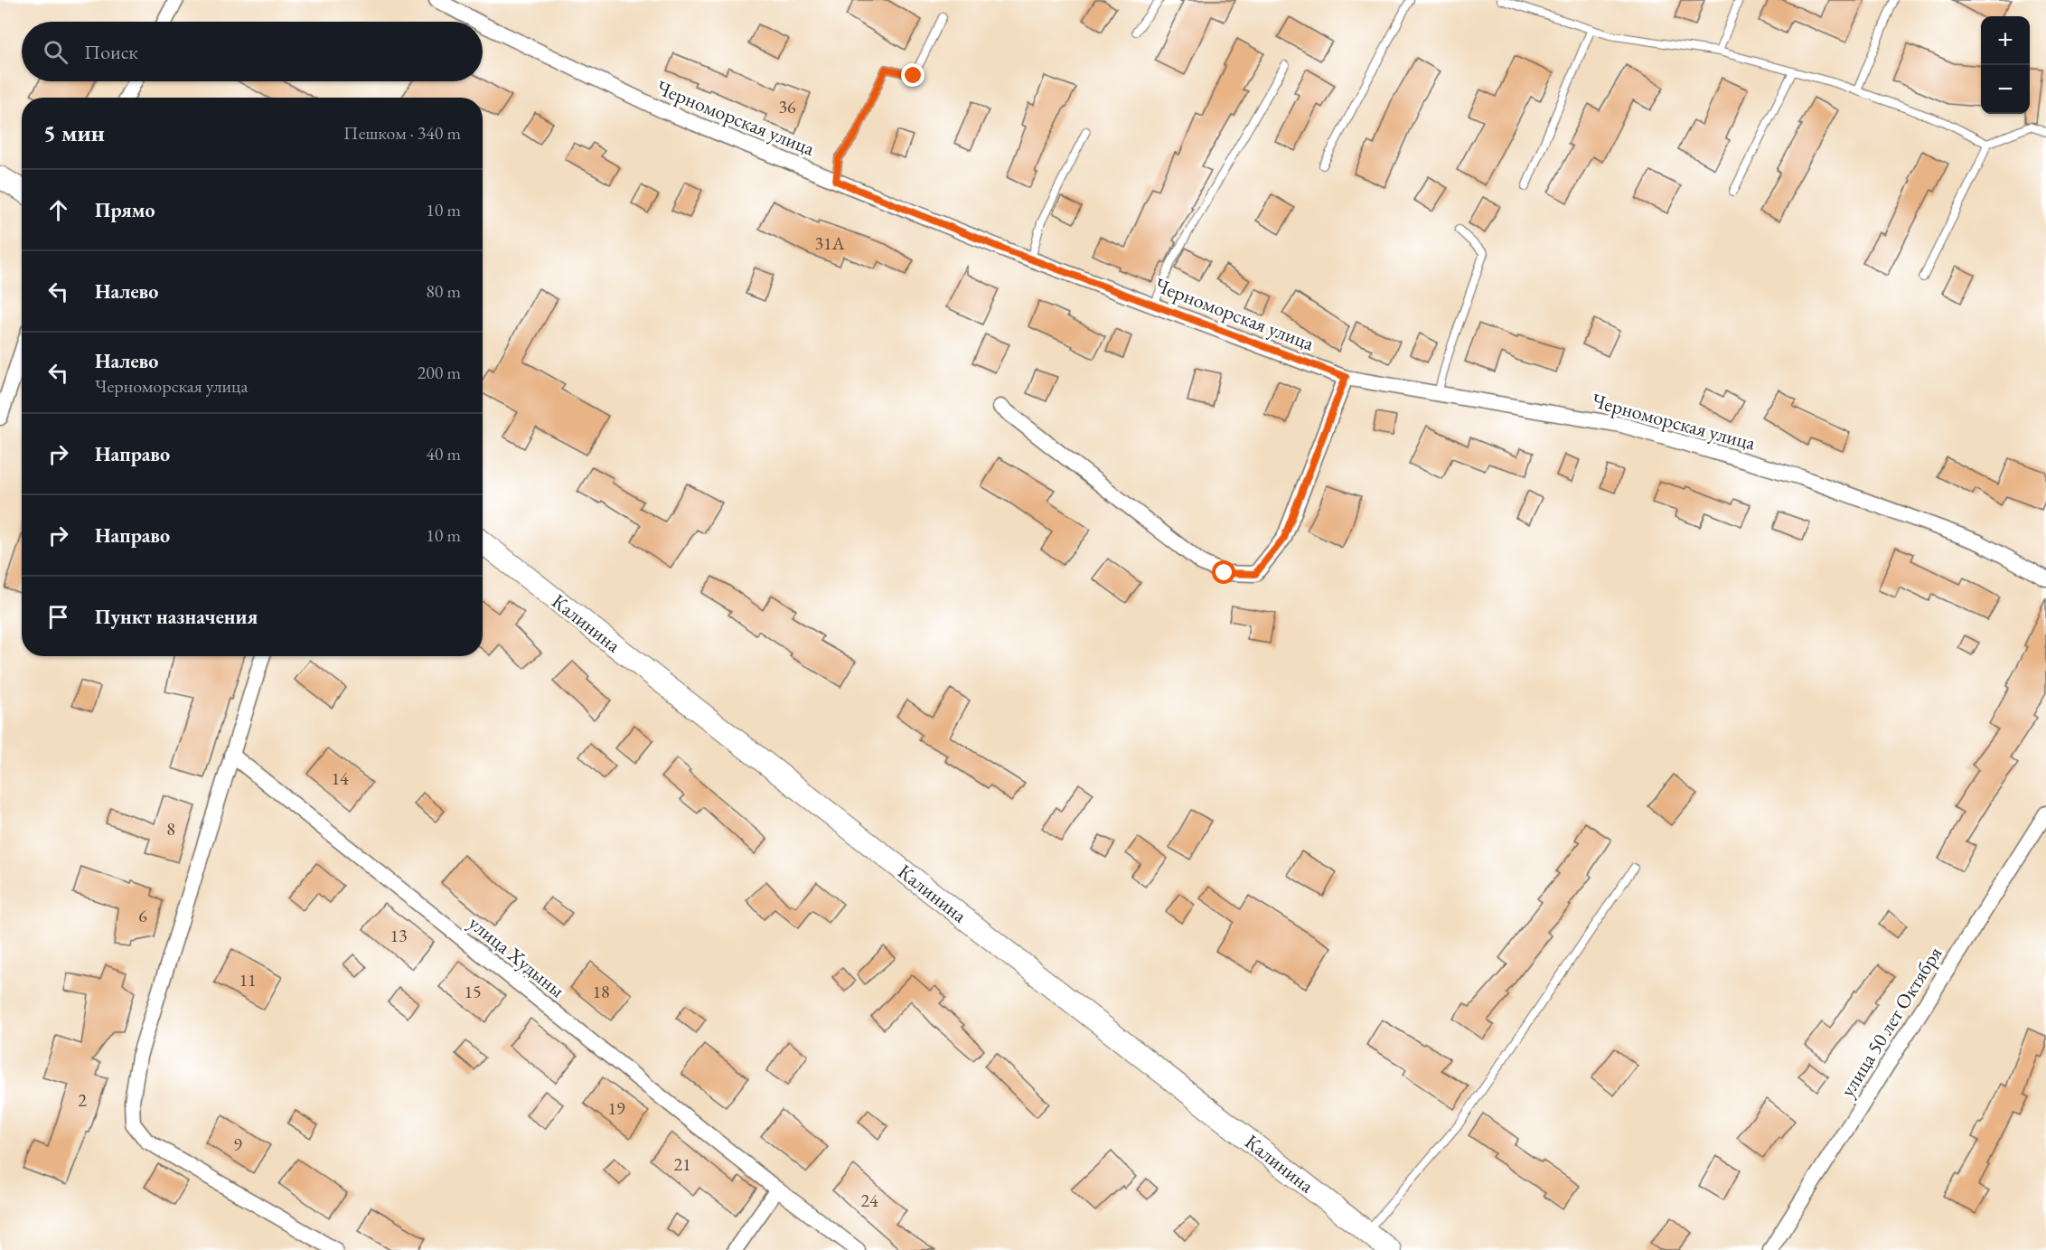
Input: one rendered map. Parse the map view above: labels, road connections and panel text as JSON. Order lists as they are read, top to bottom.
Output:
{
  "streets": {
    "street": [
      "Черноморская улица",
      "Калинина",
      "улица Худыны",
      "улица 50 лет Октября"
    ]
  },
  "house_numbers": [
    "36",
    "31А",
    "14",
    "8",
    "6",
    "13",
    "11",
    "15",
    "18",
    "2",
    "19",
    "9",
    "21",
    "24"
  ],
  "page": {
    "map_buttons": ["+", "−"],
    "search": "Поиск",
    "heading": ["5 мин", "Пешком · 340 m"],
    "list": [
      ["Прямо", "10 m"],
      ["Налево", "80 m"],
      ["Налево", "Черноморская улица", "200 m"],
      ["Направо", "40 m"],
      ["Направо", "10 m"],
      "Пункт назначения"
    ]
  }
}
